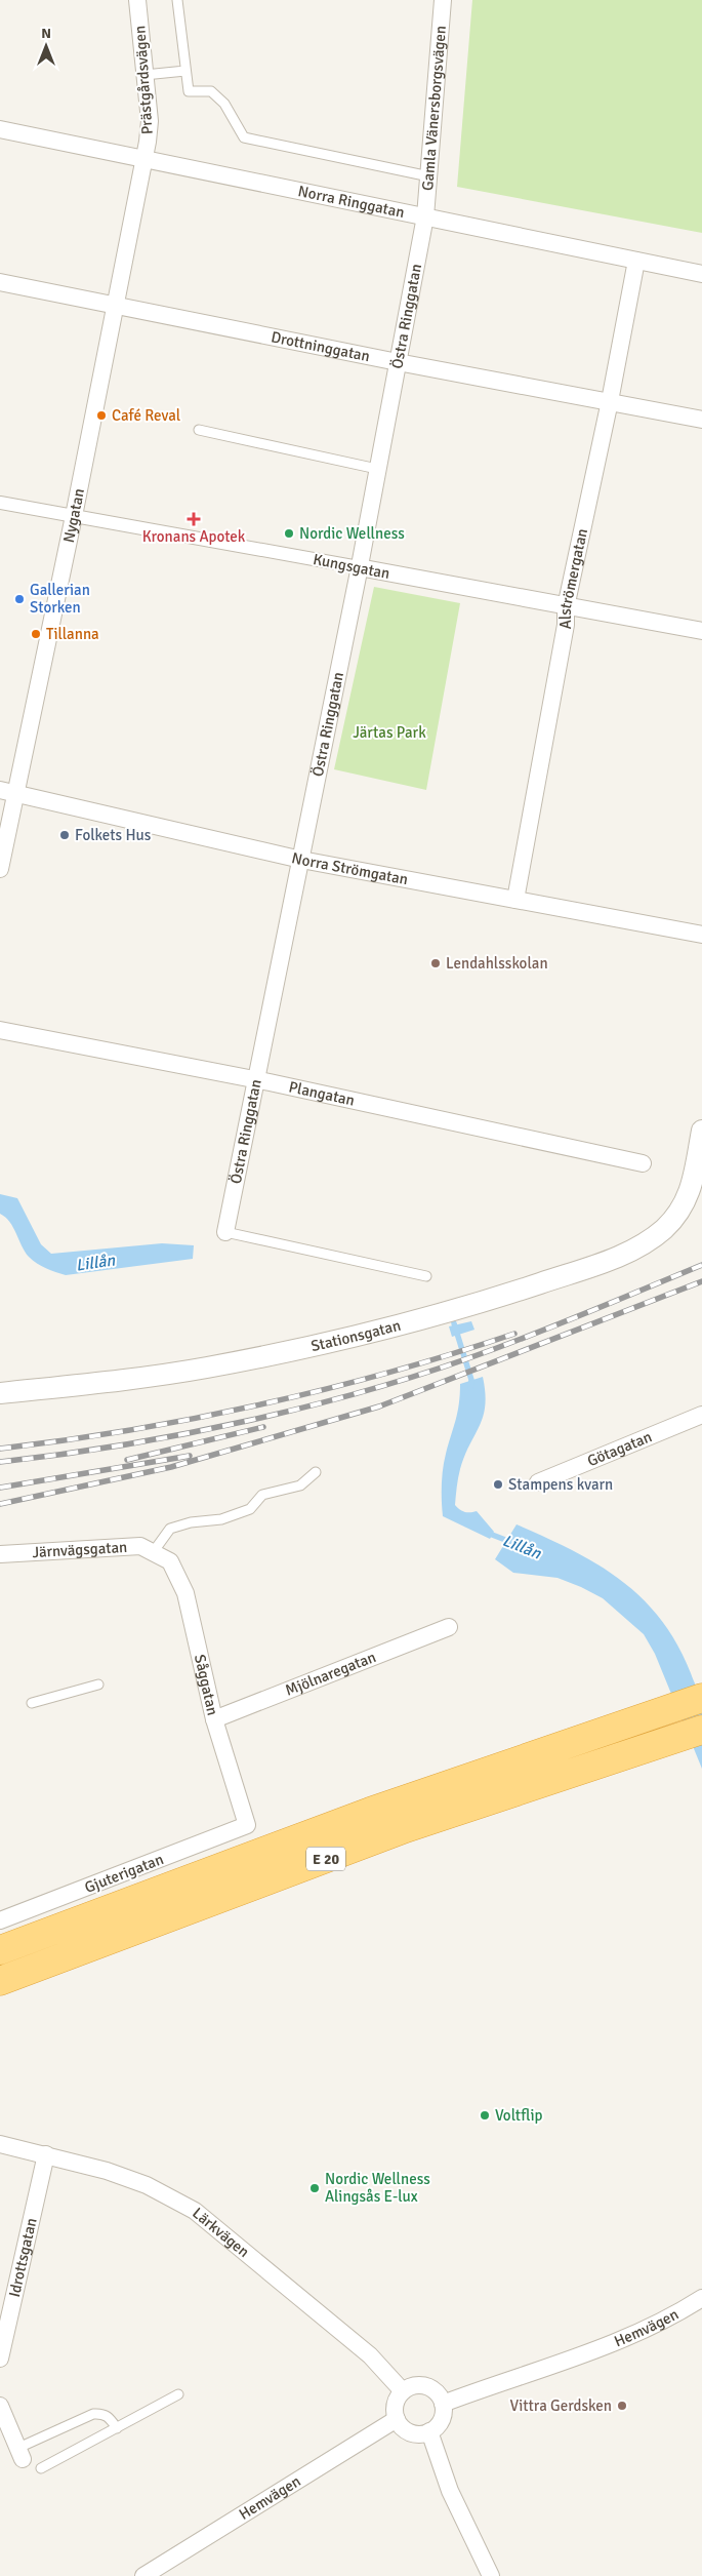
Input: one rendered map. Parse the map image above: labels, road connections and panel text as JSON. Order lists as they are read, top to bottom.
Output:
{
  "streets": {
    "highway": ["E 20"],
    "street": [
      "Prästgårdsvägen",
      "Gamla Vänersborgsvägen",
      "Norra Ringgatan",
      "Östra Ringgatan",
      "Drottninggatan",
      "Nygatan",
      "Kungsgatan",
      "Alströmergatan",
      "Norra Strömgatan",
      "Plangatan",
      "Stationsgatan",
      "Götagatan",
      "Järnvägsgatan",
      "Mjölnaregatan",
      "Såggatan",
      "Gjuterigatan",
      "Lärkvägen",
      "Idrottsgatan",
      "Hemvägen"
    ]
  },
  "crossings": [
    ["Prästgårdsvägen", "Norra Ringgatan"],
    ["Prästgårdsvägen", "Nygatan"],
    ["Gamla Vänersborgsvägen", "Norra Ringgatan"],
    ["Gamla Vänersborgsvägen", "Östra Ringgatan"],
    ["Norra Ringgatan", "Östra Ringgatan"],
    ["Norra Ringgatan", "Nygatan"],
    ["Norra Ringgatan", "Alströmergatan"],
    ["Östra Ringgatan", "Drottninggatan"],
    ["Östra Ringgatan", "Kungsgatan"],
    ["Östra Ringgatan", "Norra Strömgatan"],
    ["Östra Ringgatan", "Plangatan"],
    ["Drottninggatan", "Nygatan"],
    ["Drottninggatan", "Alströmergatan"],
    ["Nygatan", "Kungsgatan"],
    ["Nygatan", "Norra Strömgatan"],
    ["Kungsgatan", "Alströmergatan"],
    ["Alströmergatan", "Norra Strömgatan"],
    ["Järnvägsgatan", "Såggatan"],
    ["Mjölnaregatan", "Såggatan"],
    ["Såggatan", "Gjuterigatan"],
    ["Lärkvägen", "Idrottsgatan"],
    ["Lärkvägen", "Hemvägen"]
  ],
  "water": ["Lillån"],
  "parks": ["Järtas Park"],
  "places": {
    "other": [
      "Café Reval",
      "Nordic Wellness",
      "Gallerian Storken",
      "Tillanna",
      "Folkets Hus",
      "Lendahlsskolan",
      "Stampens kvarn",
      "Voltflip",
      "Nordic Wellness Alingsås E-lux",
      "Vittra Gerdsken"
    ],
    "health": ["Kronans Apotek"]
  },
  "north": "top"
}
